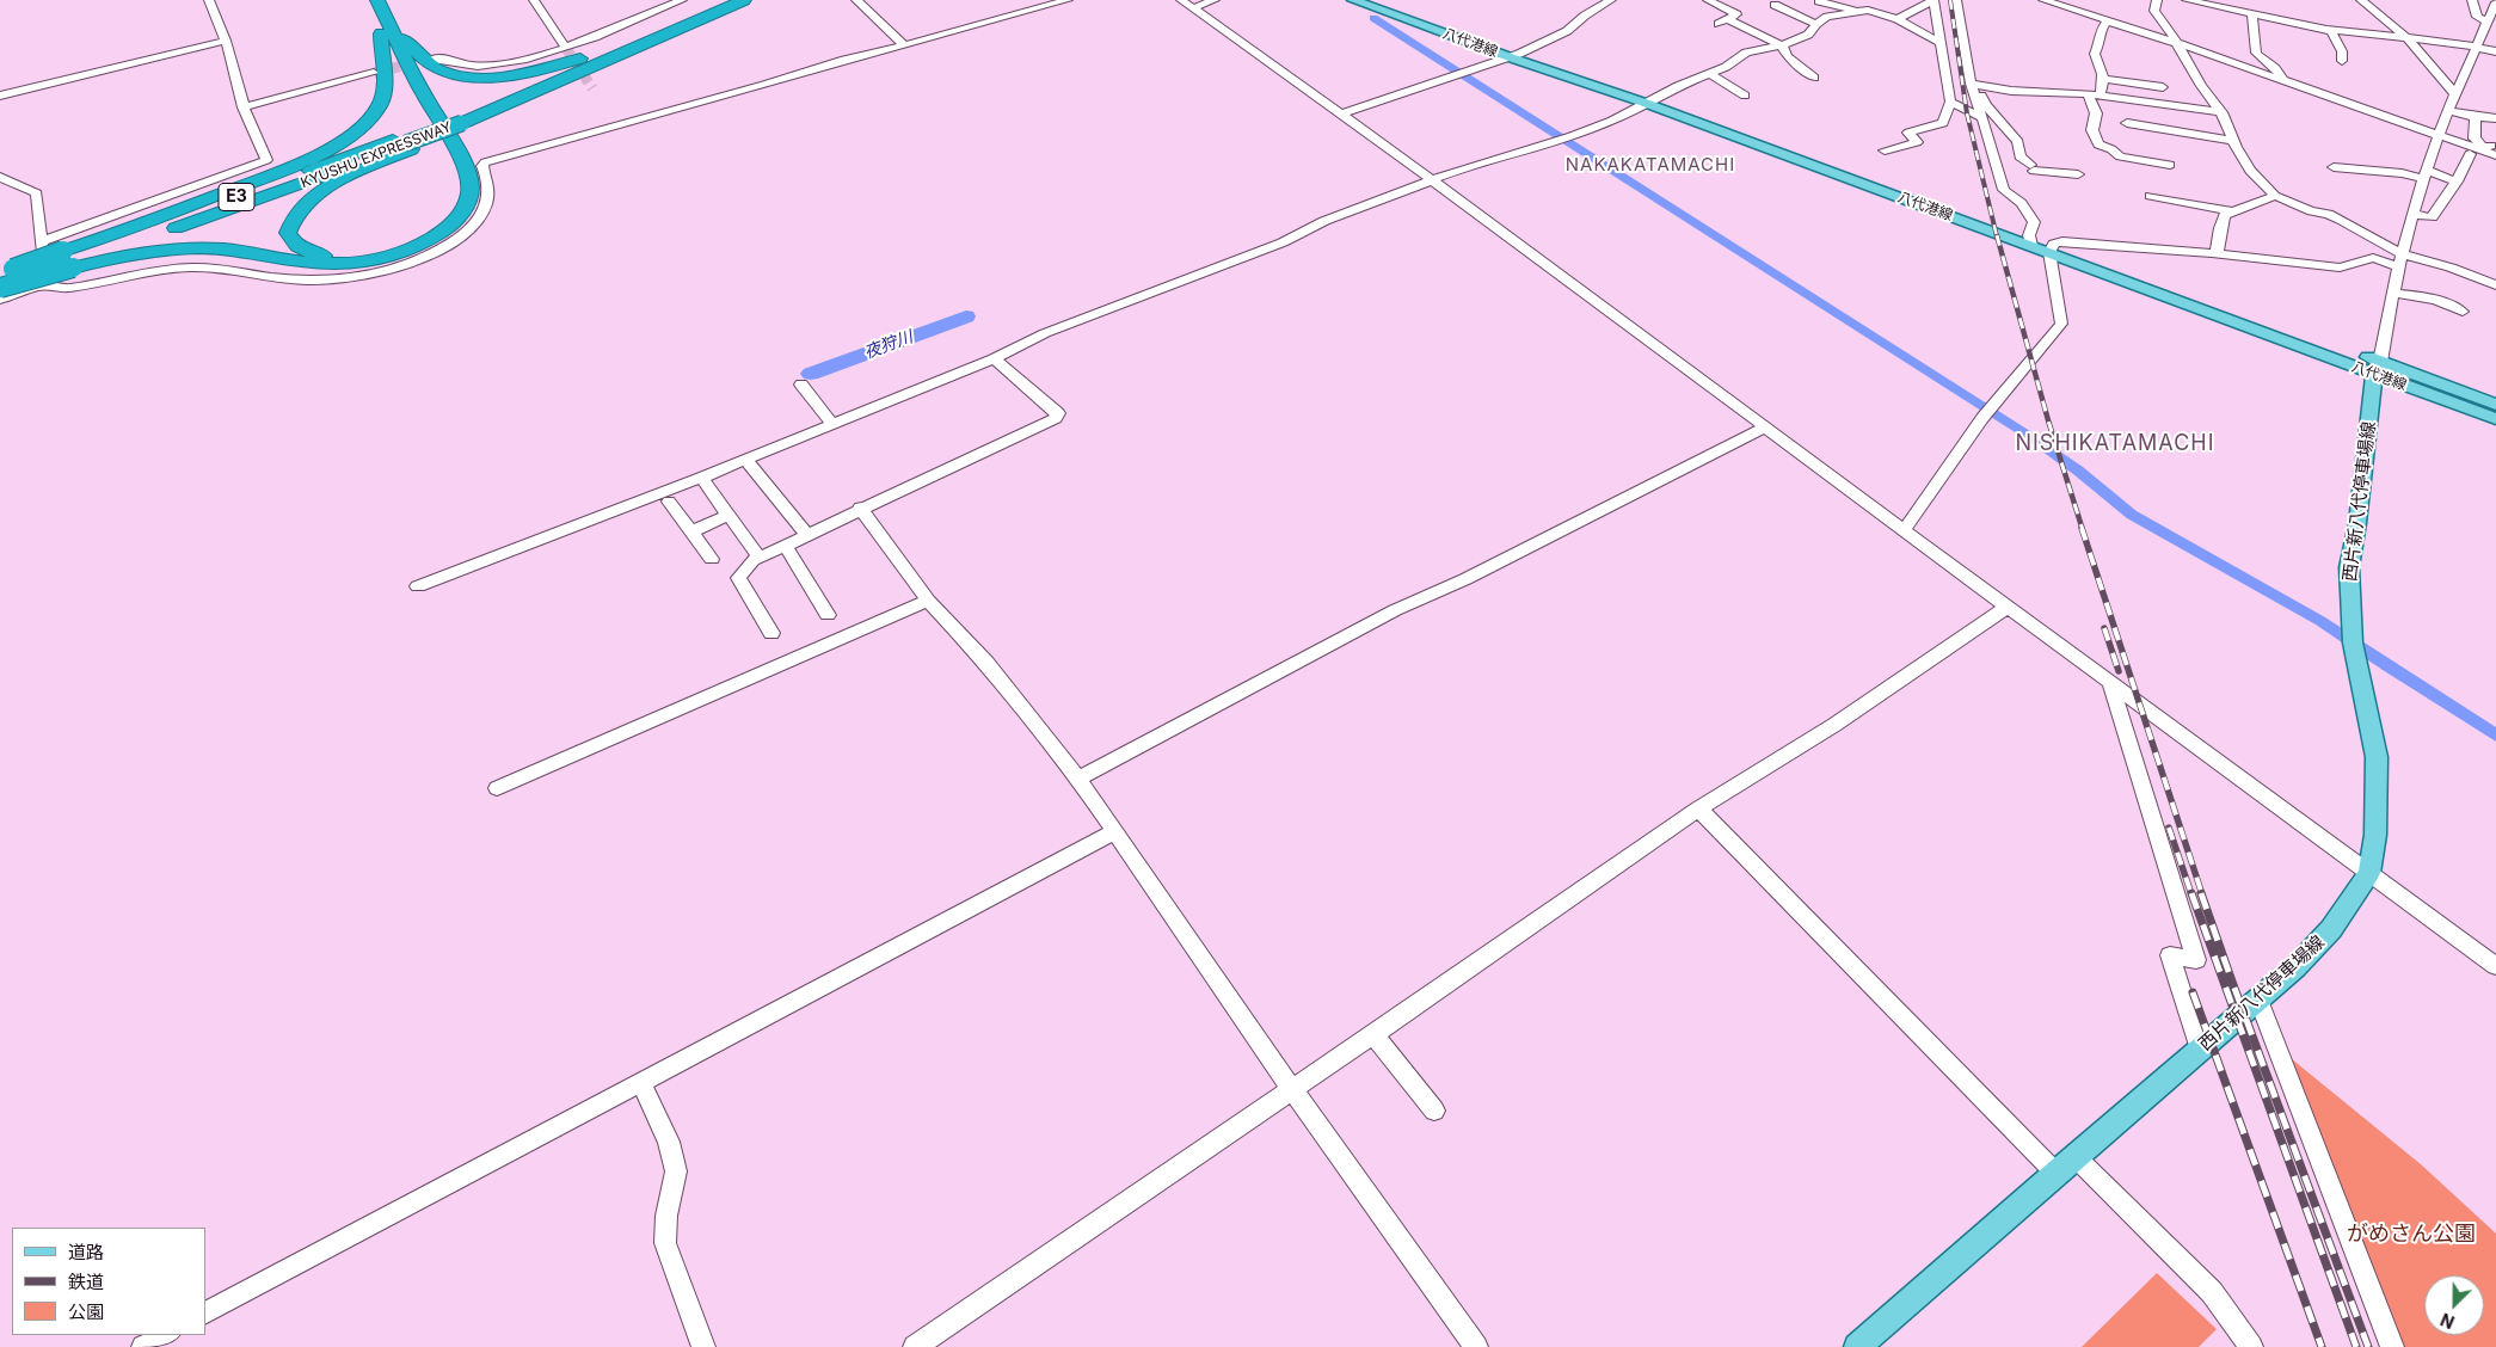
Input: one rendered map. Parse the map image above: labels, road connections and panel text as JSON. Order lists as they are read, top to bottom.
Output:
{
  "streets": {
    "highway": ["KYUSHU EXPRESSWAY", "E3"],
    "main road": ["八代港線", "西片新八代停車場線"]
  },
  "crossings": [
    ["八代港線", "西片新八代停車場線"]
  ],
  "districts": ["NAKAKATAMACHI", "NISHIKATAMACHI"],
  "water": ["夜狩川"],
  "parks": ["がめさん公園"],
  "legend": ["道路", "鉄道", "公園"],
  "north": "bottom left"
}
